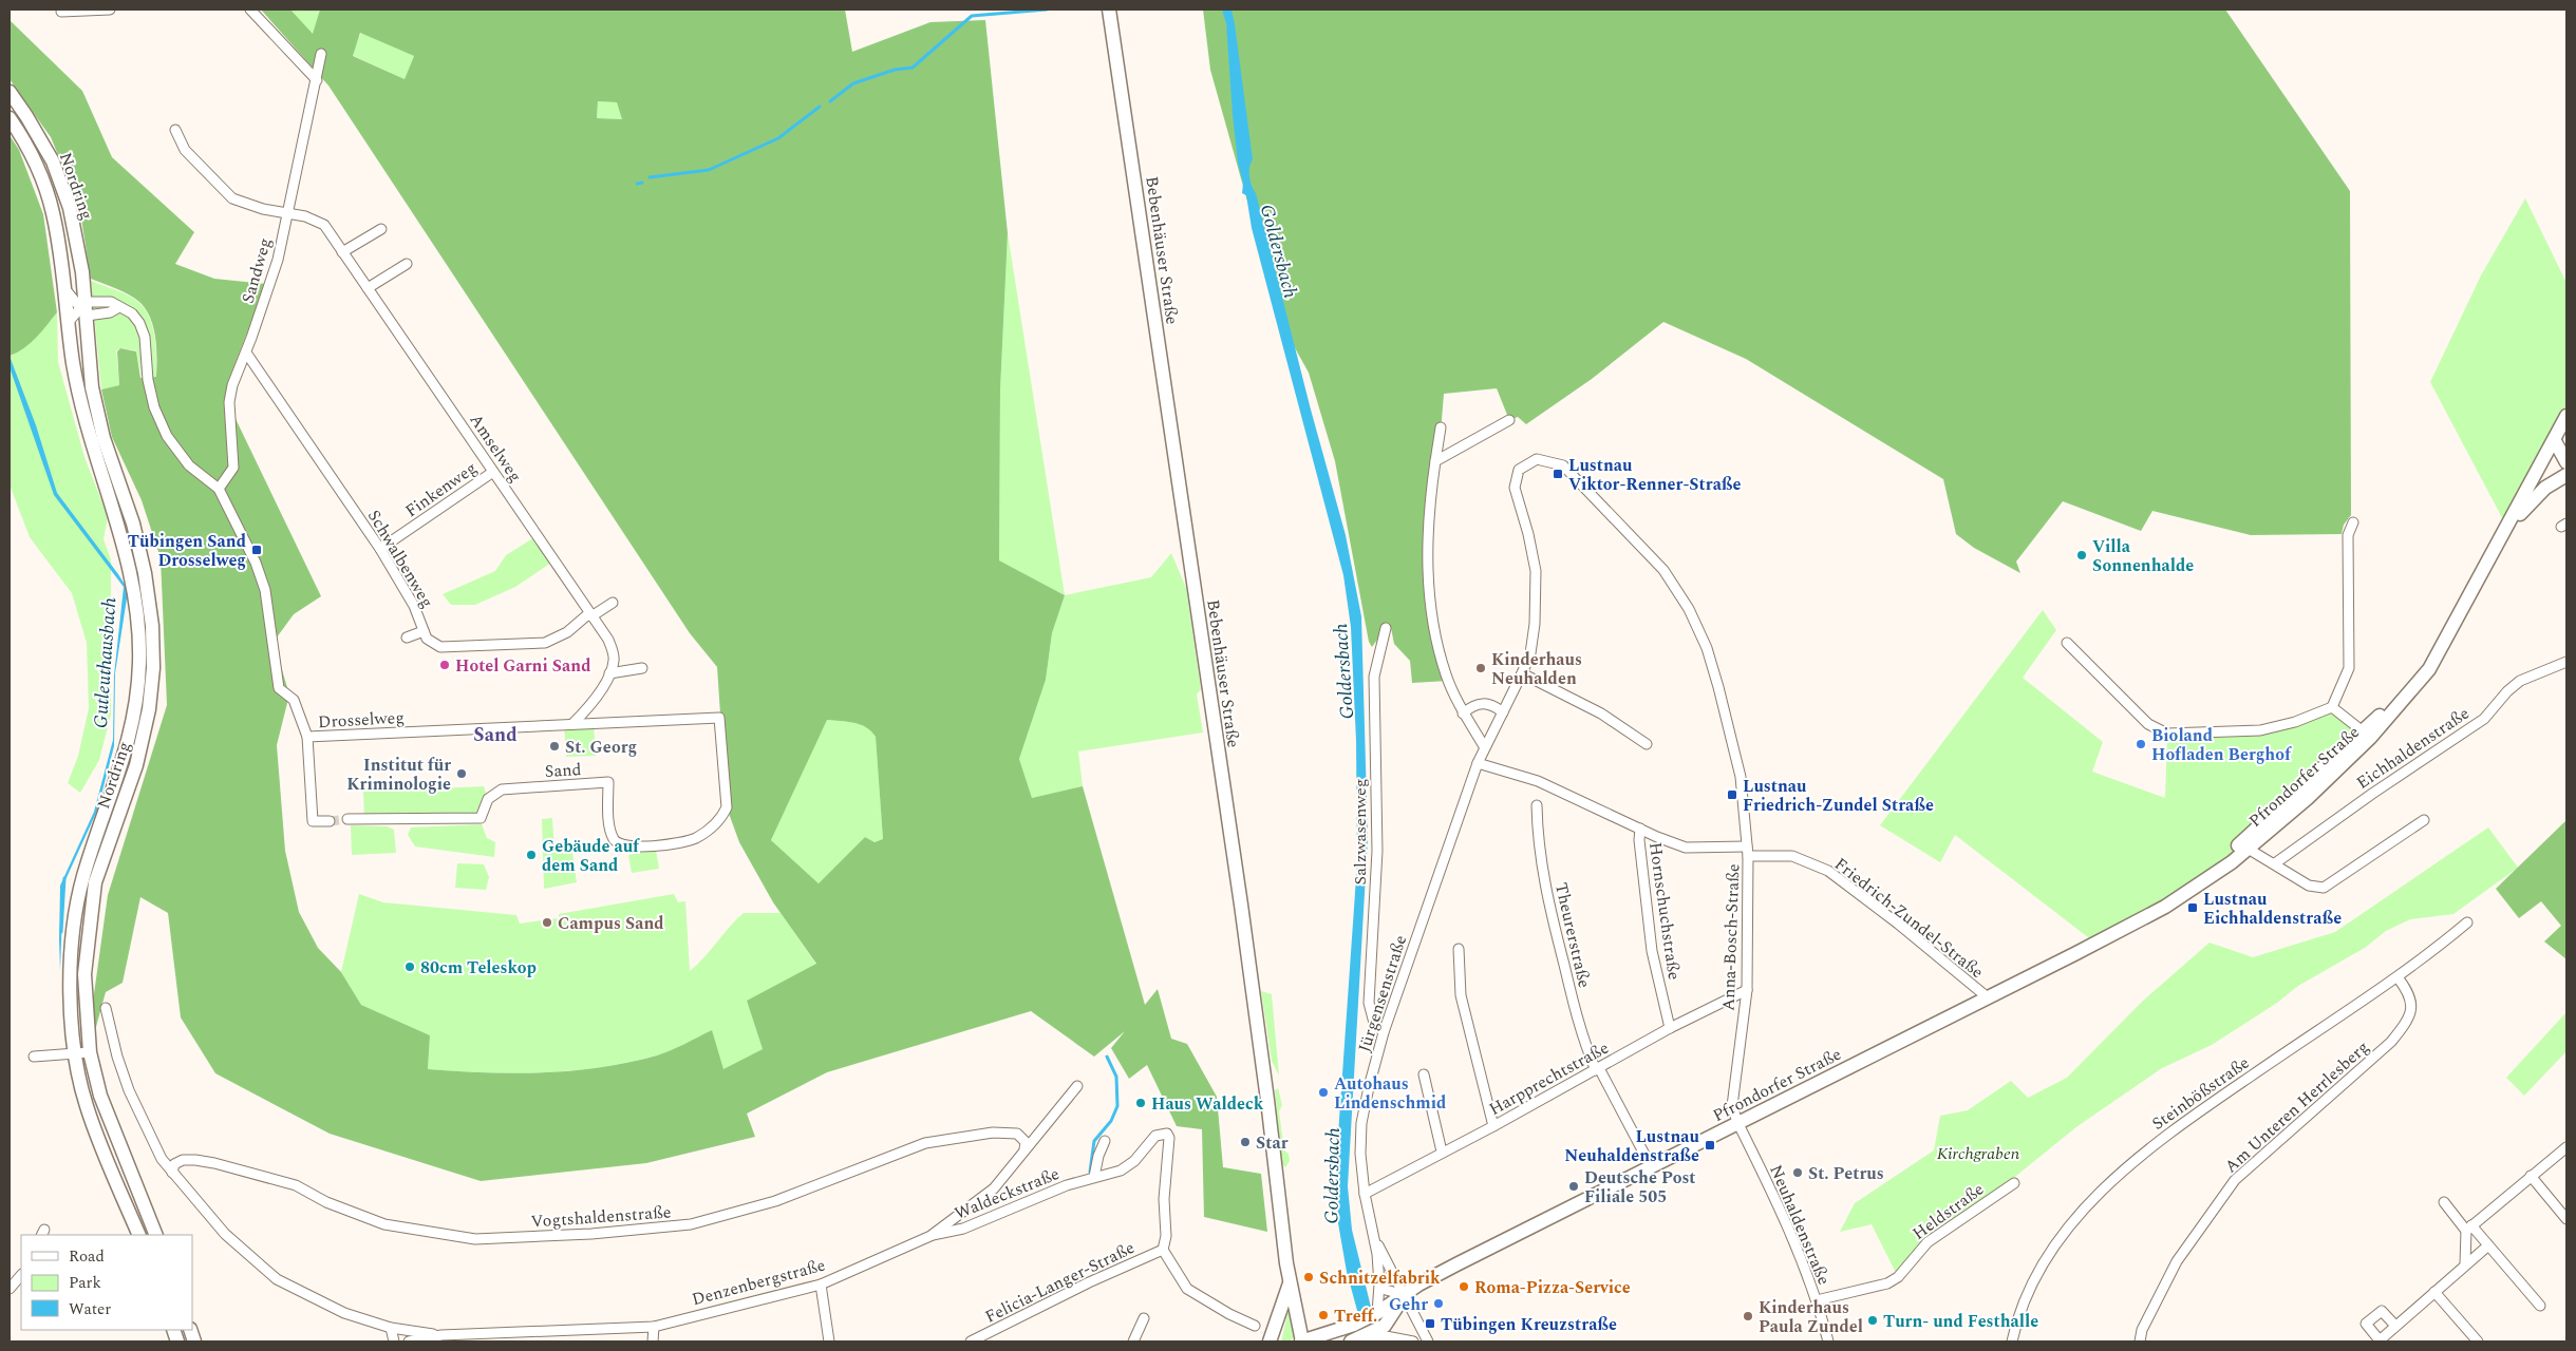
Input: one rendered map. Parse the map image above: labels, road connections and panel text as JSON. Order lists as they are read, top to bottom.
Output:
{
  "streets": {
    "street": [
      "Nordring",
      "Bebenhäuser Straße",
      "Sandweg",
      "Amselweg",
      "Finkenweg",
      "Schwalbenweg",
      "Drosselweg",
      "Eichhaldenstraße",
      "Sand",
      "Pfrondorfer Straße",
      "Salzwasenweg",
      "Hornschuchstraße",
      "Friedrich-Zundel-Straße",
      "Theurerstraße",
      "Anna-Bosch-Straße",
      "Jürgensenstraße",
      "Harpprechtstraße",
      "Steinbößstraße",
      "Am Unteren Herrlesberg",
      "Waldeckstraße",
      "Heldstraße",
      "Vogtshaldenstraße",
      "Neuhaldenstraße",
      "Denzenbergstraße",
      "Felicia-Langer-Straße"
    ]
  },
  "crossings": [
    ["Nordring", "Drosselweg"],
    ["Bebenhäuser Straße", "Pfrondorfer Straße"],
    ["Sandweg", "Amselweg"],
    ["Sandweg", "Schwalbenweg"],
    ["Sandweg", "Drosselweg"],
    ["Amselweg", "Finkenweg"],
    ["Amselweg", "Schwalbenweg"],
    ["Amselweg", "Drosselweg"],
    ["Finkenweg", "Schwalbenweg"],
    ["Drosselweg", "Sand"],
    ["Pfrondorfer Straße", "Friedrich-Zundel-Straße"],
    ["Pfrondorfer Straße", "Theurerstraße"],
    ["Pfrondorfer Straße", "Anna-Bosch-Straße"],
    ["Pfrondorfer Straße", "Jürgensenstraße"],
    ["Pfrondorfer Straße", "Neuhaldenstraße"],
    ["Salzwasenweg", "Jürgensenstraße"],
    ["Hornschuchstraße", "Friedrich-Zundel-Straße"],
    ["Hornschuchstraße", "Harpprechtstraße"],
    ["Friedrich-Zundel-Straße", "Anna-Bosch-Straße"],
    ["Theurerstraße", "Harpprechtstraße"],
    ["Anna-Bosch-Straße", "Jürgensenstraße"],
    ["Anna-Bosch-Straße", "Harpprechtstraße"],
    ["Anna-Bosch-Straße", "Neuhaldenstraße"],
    ["Jürgensenstraße", "Harpprechtstraße"],
    ["Steinbößstraße", "Am Unteren Herrlesberg"],
    ["Waldeckstraße", "Denzenbergstraße"],
    ["Waldeckstraße", "Felicia-Langer-Straße"],
    ["Heldstraße", "Neuhaldenstraße"],
    ["Vogtshaldenstraße", "Denzenbergstraße"]
  ],
  "districts": ["Sand"],
  "water": ["Goldersbach", "Gutleuthausbach"],
  "parks": ["Kirchgraben"],
  "places": {
    "transit": [
      "Lustnau Viktor-Renner-Straße",
      "Tübingen Sand Drosselweg",
      "Lustnau Friedrich-Zundel Straße",
      "Lustnau Eichhaldenstraße",
      "Lustnau Neuhaldenstraße",
      "Tübingen Kreuzstraße"
    ],
    "other": [
      "Villa Sonnenhalde",
      "Hotel Garni Sand",
      "Kinderhaus Neuhalden",
      "Bioland Hofladen Berghof",
      "St. Georg",
      "Institut für Kriminologie",
      "Gebäude auf dem Sand",
      "Campus Sand",
      "80cm Teleskop",
      "Autohaus Lindenschmid",
      "Haus Waldeck",
      "Star",
      "St. Petrus",
      "Deutsche Post Filiale 505",
      "Schnitzelfabrik",
      "Roma-Pizza-Service",
      "Gehr",
      "Treff.",
      "Kinderhaus Paula Zundel",
      "Turn- und Festhalle"
    ]
  },
  "legend": ["Road", "Park", "Water"]
}
